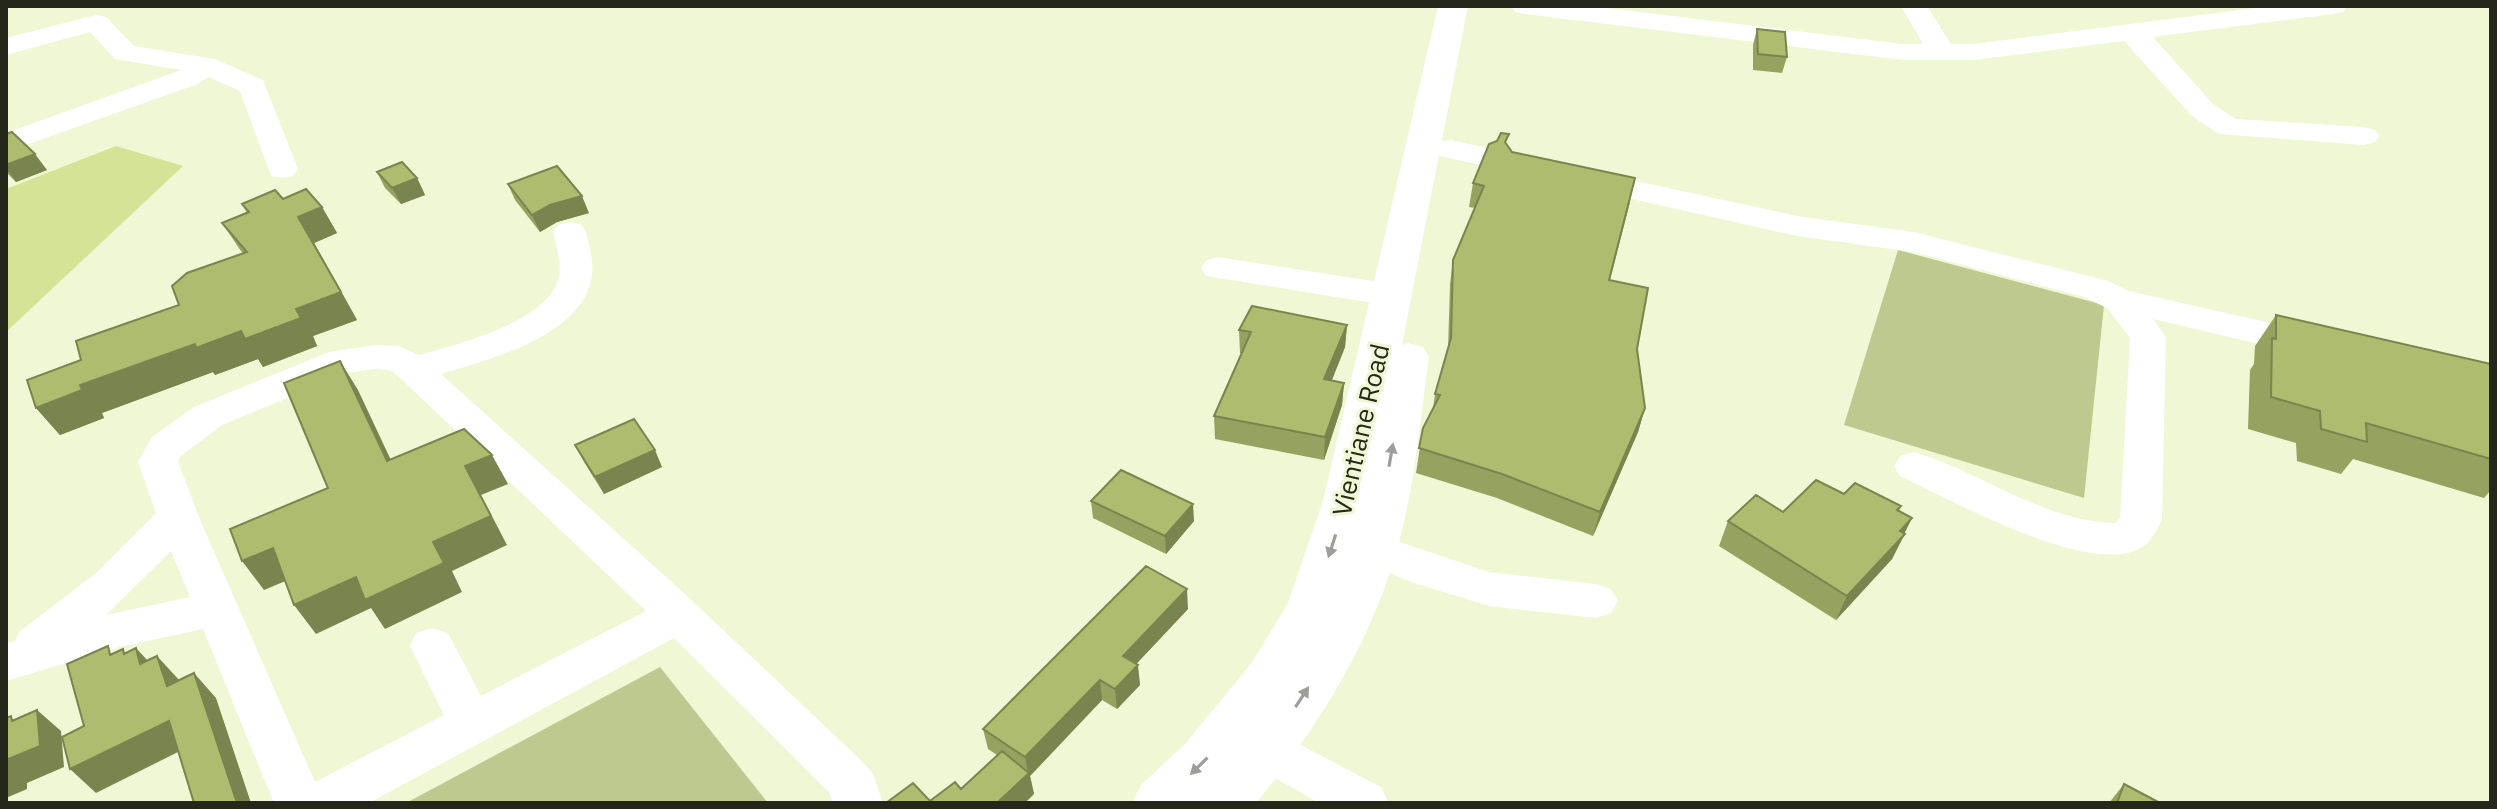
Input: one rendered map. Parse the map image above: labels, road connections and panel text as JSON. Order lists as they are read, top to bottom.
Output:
{
  "streets": {
    "main road": ["Vientiane Road"]
  }
}
